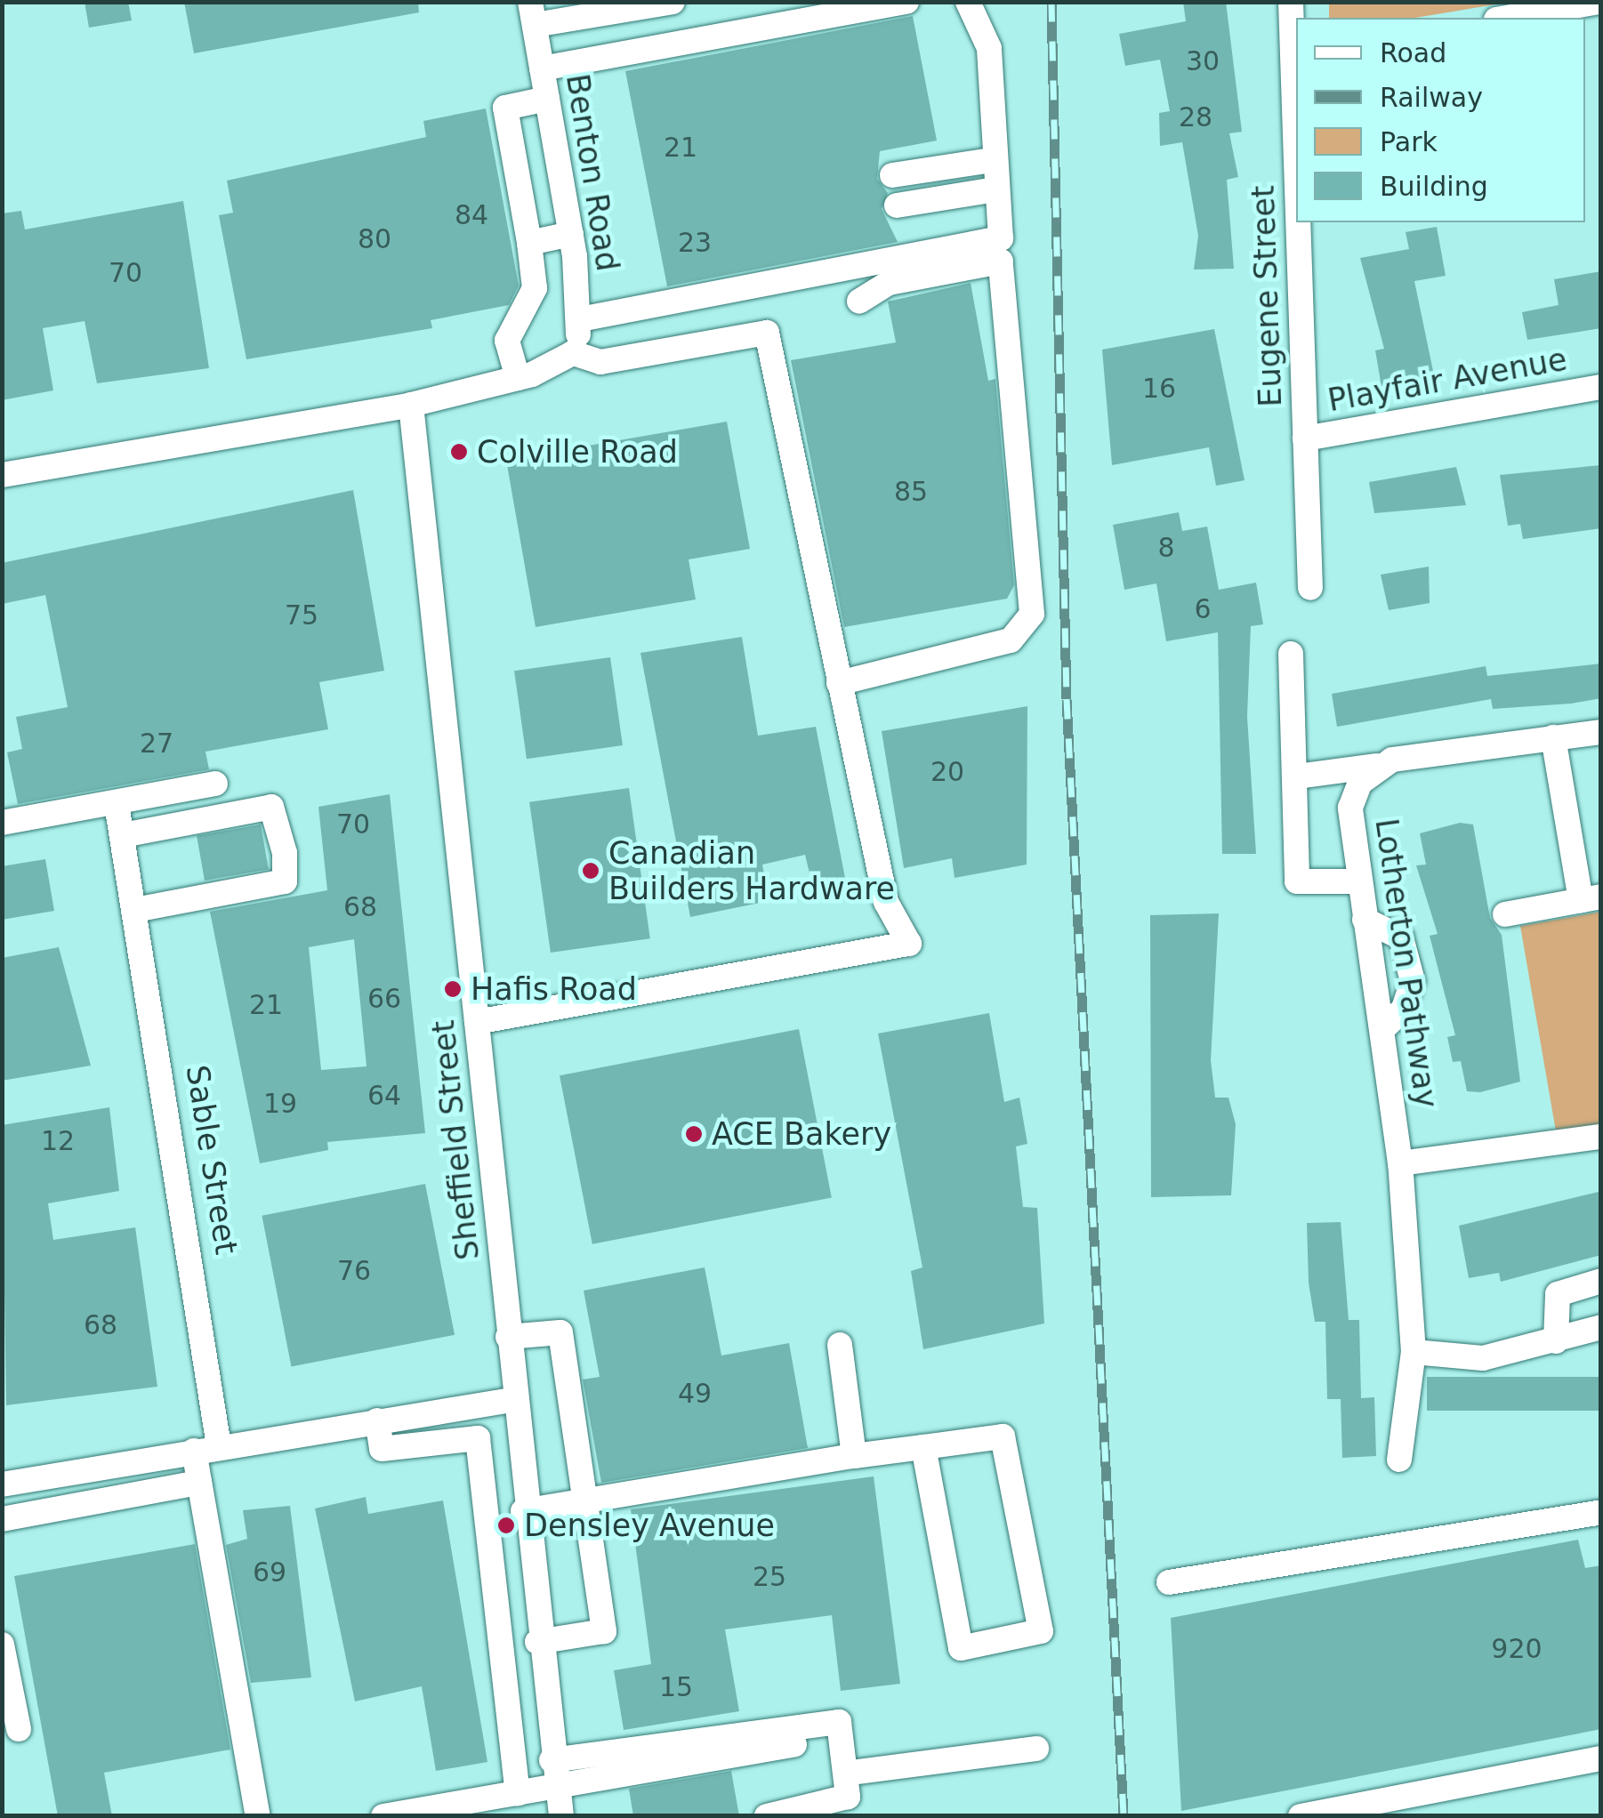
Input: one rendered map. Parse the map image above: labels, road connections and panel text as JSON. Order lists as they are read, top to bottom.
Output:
{
  "streets": {
    "street": [
      "Benton Road",
      "Eugene Street",
      "Playfair Avenue",
      "Lotherton Pathway",
      "Sheffield Street",
      "Sable Street"
    ]
  },
  "crossings": [
    ["Eugene Street", "Playfair Avenue"]
  ],
  "places": [
    "Colville Road",
    "Canadian Builders Hardware",
    "Hafis Road",
    "ACE Bakery",
    "Densley Avenue"
  ],
  "house_numbers": [
    "30",
    "28",
    "21",
    "84",
    "80",
    "23",
    "70",
    "16",
    "85",
    "8",
    "6",
    "75",
    "27",
    "20",
    "70",
    "68",
    "66",
    "21",
    "64",
    "19",
    "12",
    "76",
    "68",
    "49",
    "69",
    "25",
    "920",
    "15"
  ],
  "legend": [
    "Road",
    "Railway",
    "Park",
    "Building"
  ]
}
